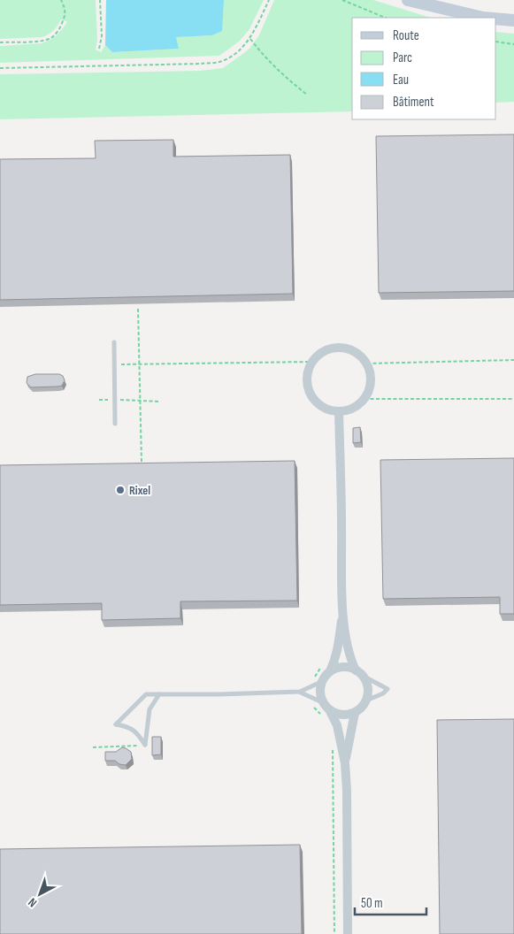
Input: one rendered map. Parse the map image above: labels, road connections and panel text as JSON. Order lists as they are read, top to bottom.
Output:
{
  "places": ["Rixel"],
  "legend": [
    "Route",
    "Parc",
    "Eau",
    "Bâtiment"
  ],
  "scale_bar": "50 m",
  "north": "bottom left"
}
